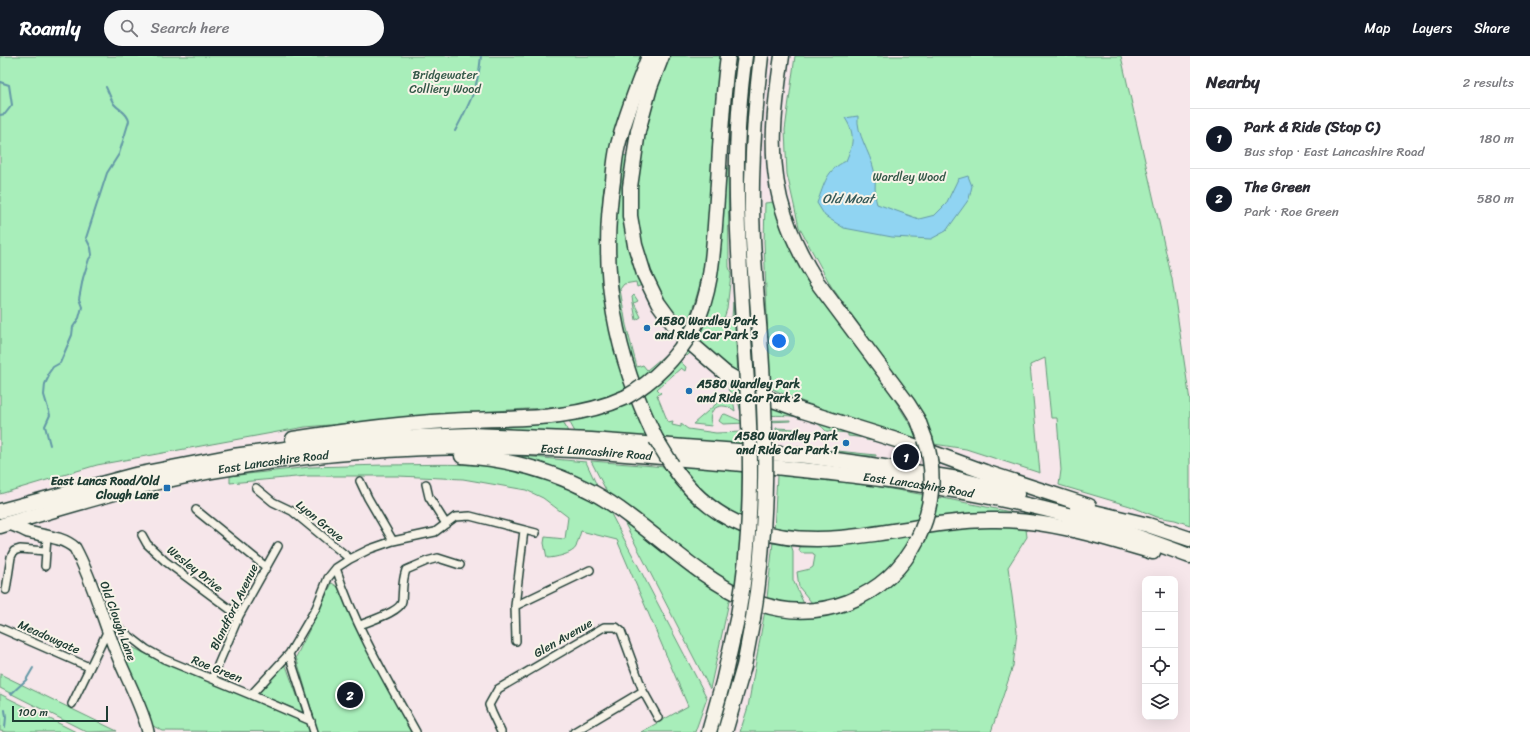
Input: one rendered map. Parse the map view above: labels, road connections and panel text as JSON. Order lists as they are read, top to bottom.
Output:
{
  "streets": {
    "highway": ["East Lancashire Road"],
    "street": [
      "Lyon Grove",
      "Wesley Drive",
      "Blandford Avenue",
      "Old Clough Lane",
      "Meadowgate",
      "Glen Avenue",
      "Roe Green"
    ]
  },
  "crossings": [
    ["East Lancashire Road", "Old Clough Lane"],
    ["Lyon Grove", "Roe Green"],
    ["Wesley Drive", "Blandford Avenue"],
    ["Blandford Avenue", "Roe Green"],
    ["Old Clough Lane", "Roe Green"]
  ],
  "water": ["Old Moat"],
  "parks": ["Bridgewater Colliery Wood", "Wardley Wood"],
  "places": {
    "other": ["A580 Wardley Park and Ride Car Park 3", "A580 Wardley Park and Ride Car Park 2", "A580 Wardley Park and Ride Car Park 1"],
    "transit": ["East Lancs Road/Old Clough Lane"]
  },
  "scale_bar": "100 m",
  "page": {
    "header": "Roamly",
    "search": "Search here",
    "nav": ["Map", "Layers", "Share"],
    "heading": ["Nearby", "2 results"],
    "list": [
      {
        "mark": "1",
        "name": "Park & Ride (Stop C)",
        "note": "Bus stop · East Lancashire Road",
        "value": "180 m"
      },
      {
        "mark": "2",
        "name": "The Green",
        "note": "Park · Roe Green",
        "value": "580 m"
      }
    ],
    "pins": ["1", "2"],
    "map_buttons": ["+", "−"],
    "scale": "100 m"
  }
}
